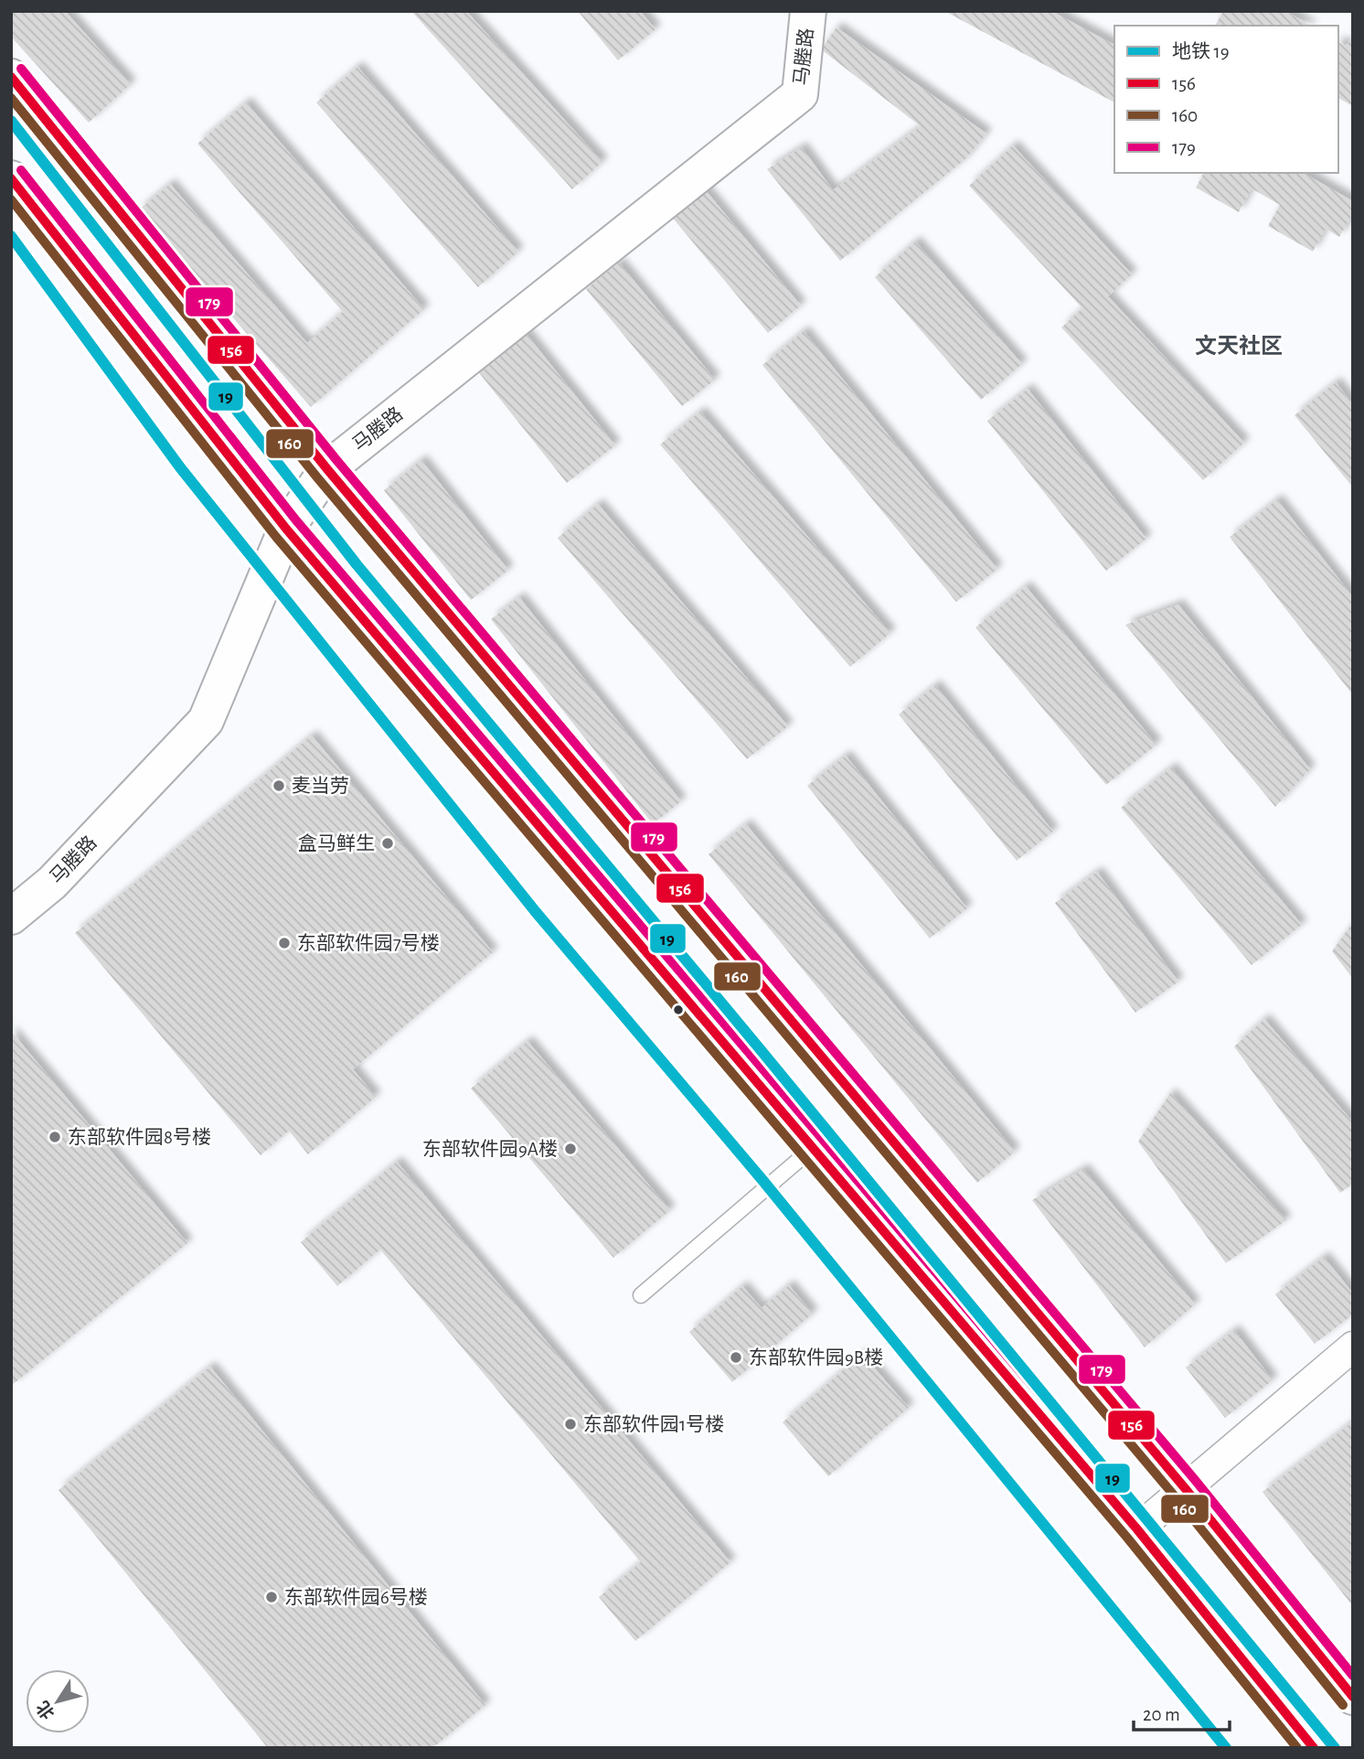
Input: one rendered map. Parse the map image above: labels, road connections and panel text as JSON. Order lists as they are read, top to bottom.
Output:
{
  "streets": {
    "main road": ["马塍路"]
  },
  "districts": ["文天社区"],
  "places": [
    "麦当劳",
    "盒马鲜生",
    "东部软件园7号楼",
    "东部软件园8号楼",
    "东部软件园9A楼",
    "东部软件园9B楼",
    "东部软件园1号楼",
    "东部软件园6号楼"
  ],
  "lines": [
    "transit line 179",
    "transit line 156",
    "transit line 160",
    "metro line 19"
  ],
  "legend": [
    "地铁 19",
    "156",
    "160",
    "179"
  ],
  "scale_bar": "20 m",
  "north": "bottom left"
}
